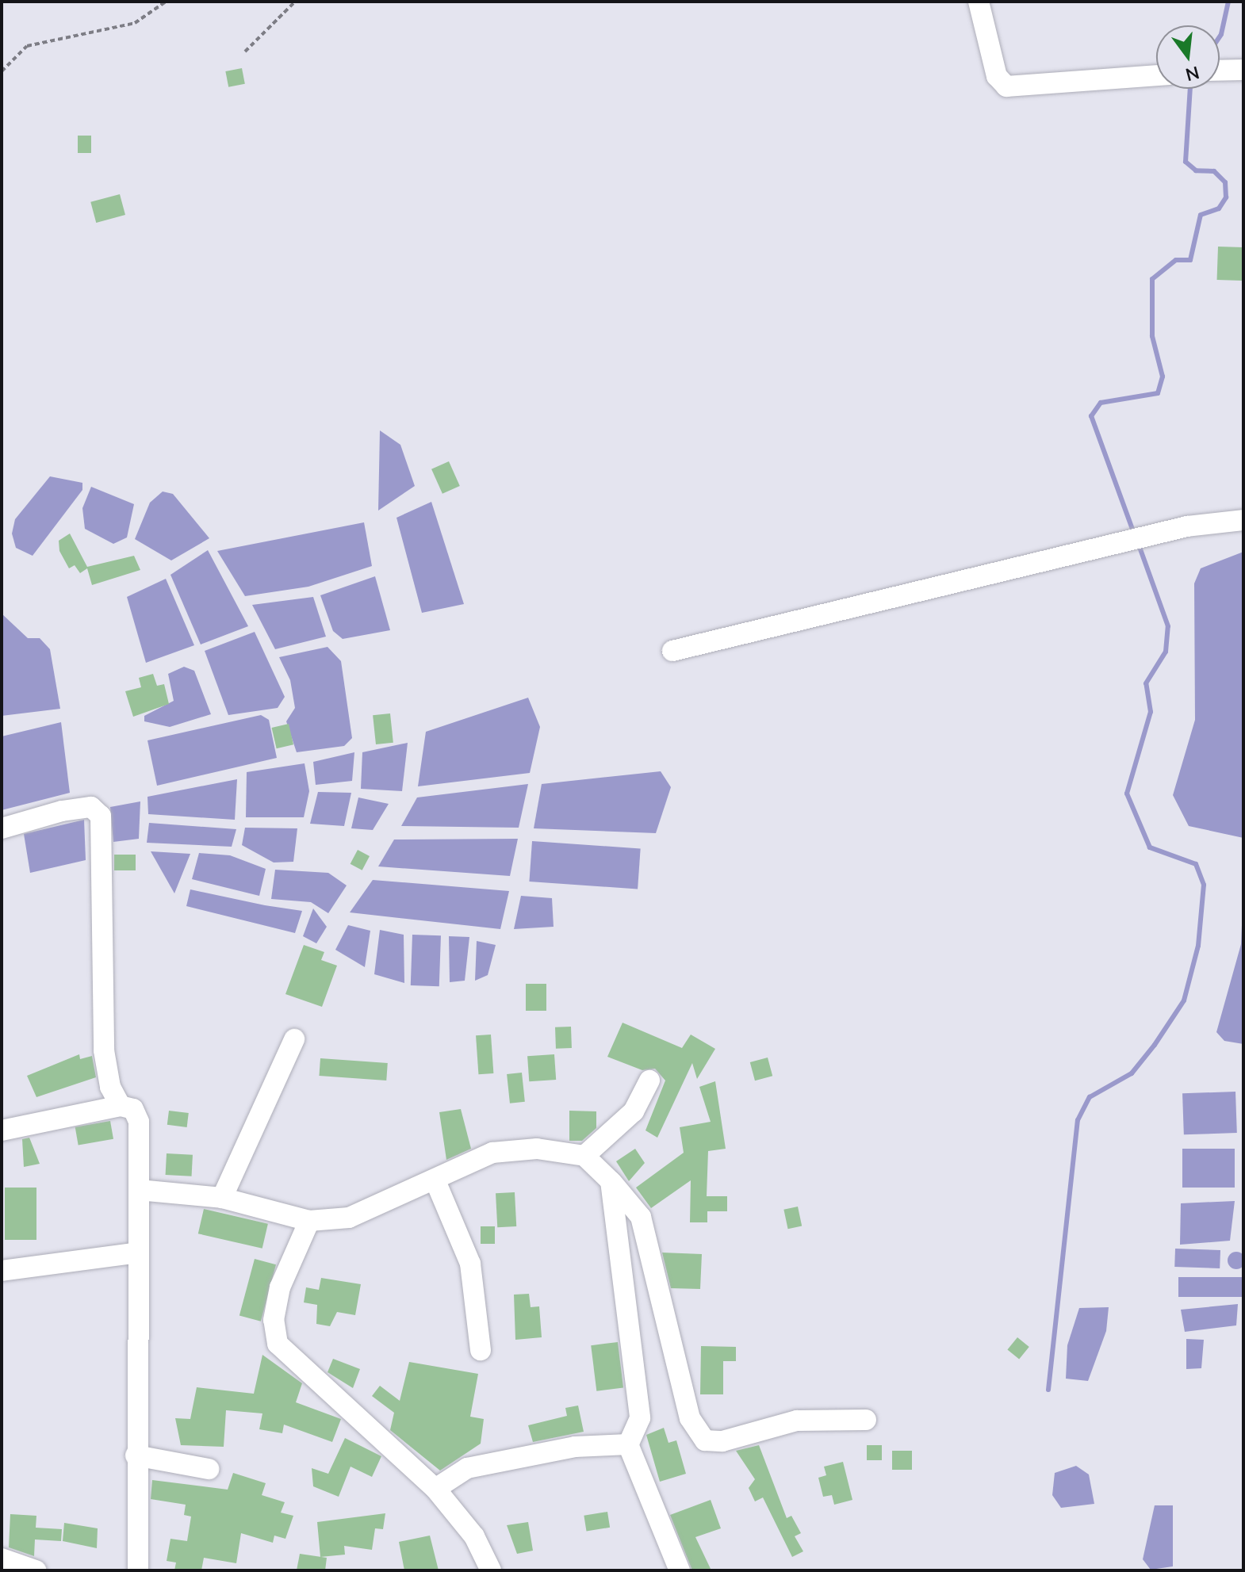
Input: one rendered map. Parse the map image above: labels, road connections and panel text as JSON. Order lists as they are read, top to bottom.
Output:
{
  "north": "bottom"
}
